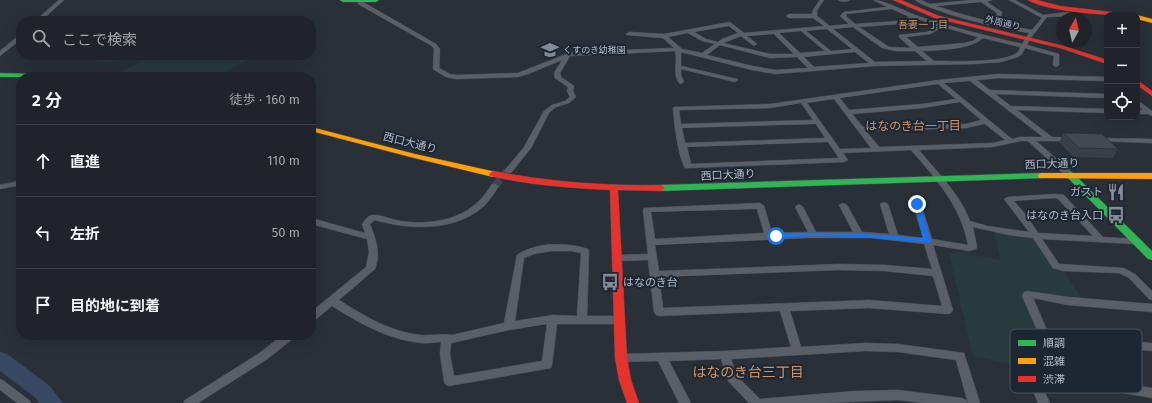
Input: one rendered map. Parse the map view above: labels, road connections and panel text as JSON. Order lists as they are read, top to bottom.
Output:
{
  "streets": {
    "street": ["外周通り", "西口大通り"]
  },
  "districts": ["吾妻一丁目", "はなのき台一丁目", "はなのき台三丁目"],
  "places": {
    "school or university": ["くすのき幼稚園"],
    "restaurant": ["ガスト"],
    "bus stop": ["はなのき台入口", "はなのき台"]
  },
  "legend": ["順調", "混雑", "渋滞"],
  "north": "top",
  "page": {
    "map_buttons": ["+", "−"],
    "search": "ここで検索",
    "heading": ["2 分", "徒歩 · 160 m"],
    "list": [
      ["直進", "110 m"],
      ["左折", "50 m"],
      "目的地に到着"
    ]
  }
}
